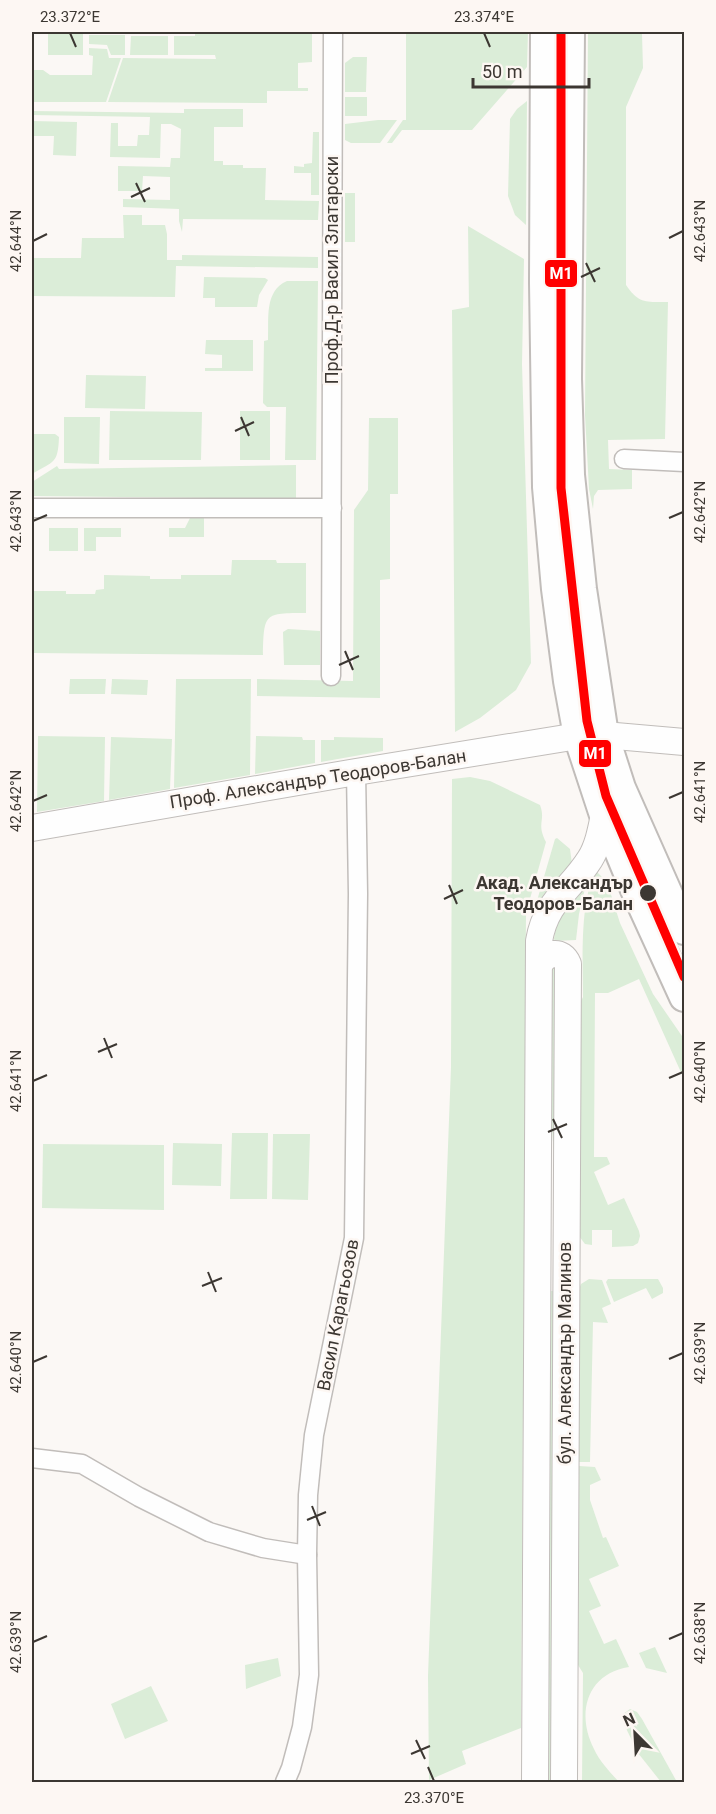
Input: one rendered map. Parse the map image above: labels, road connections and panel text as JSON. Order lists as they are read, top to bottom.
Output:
{
  "streets": {
    "street": [
      "Проф.Д-р Васил Златарски",
      "Проф. Александър Теодоров-Балан",
      "Васил Карагьозов",
      "бул. Александър Малинов"
    ]
  },
  "crossings": [
    ["Проф. Александър Теодоров-Балан", "Васил Карагьозов"]
  ],
  "places": ["Акад. Александър Теодоров-Балан"],
  "lines": ["transit line M1"],
  "scale_bar": "50 m",
  "north": "top left",
  "coordinates": [
    "23.372°E",
    "23.374°E",
    "42.643°N",
    "42.644°N",
    "42.642°N",
    "42.641°N",
    "42.640°N",
    "42.639°N",
    "42.638°N",
    "23.370°E"
  ]
}
